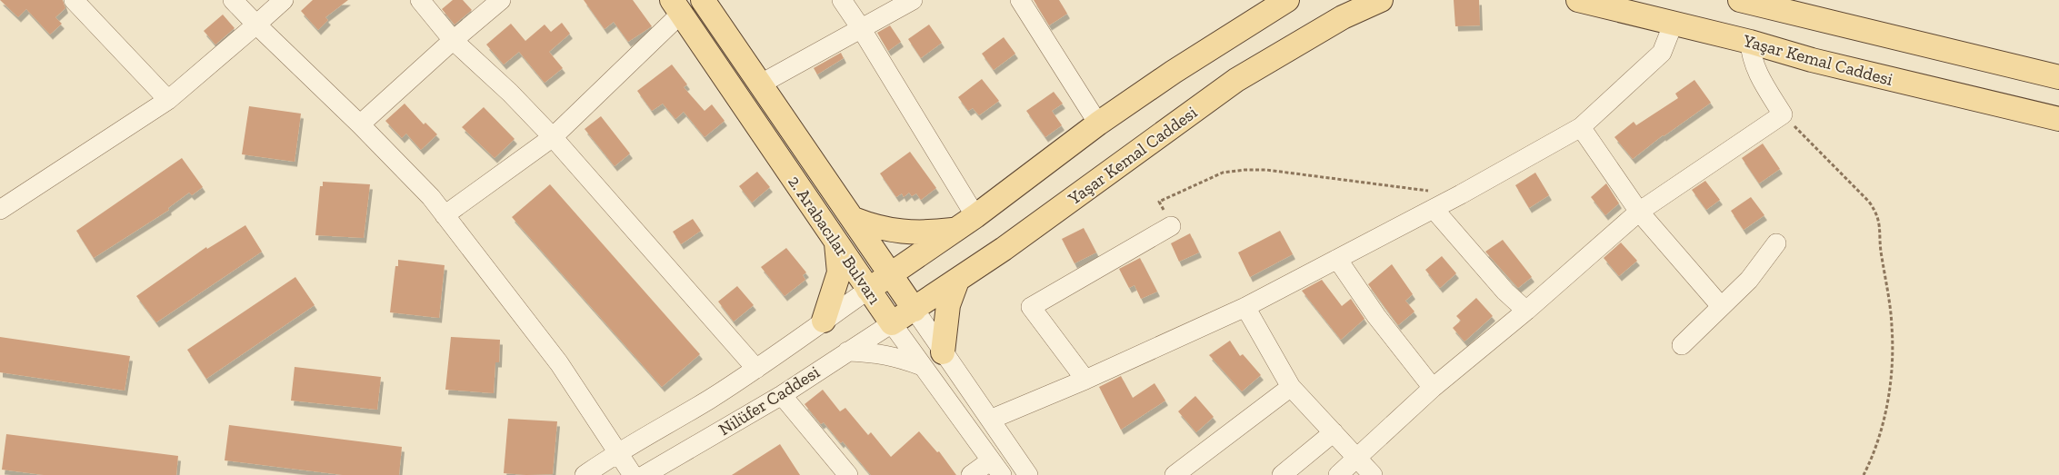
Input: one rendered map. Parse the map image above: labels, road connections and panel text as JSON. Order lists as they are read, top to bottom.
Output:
{
  "streets": {
    "main road": ["Yaşar Kemal Caddesi", "2. Arabacılar Bulvarı"],
    "street": ["Nilüfer Caddesi"]
  },
  "crossings": [
    ["Yaşar Kemal Caddesi", "2. Arabacılar Bulvarı"],
    ["Yaşar Kemal Caddesi", "Nilüfer Caddesi"],
    ["2. Arabacılar Bulvarı", "Nilüfer Caddesi"]
  ]
}
